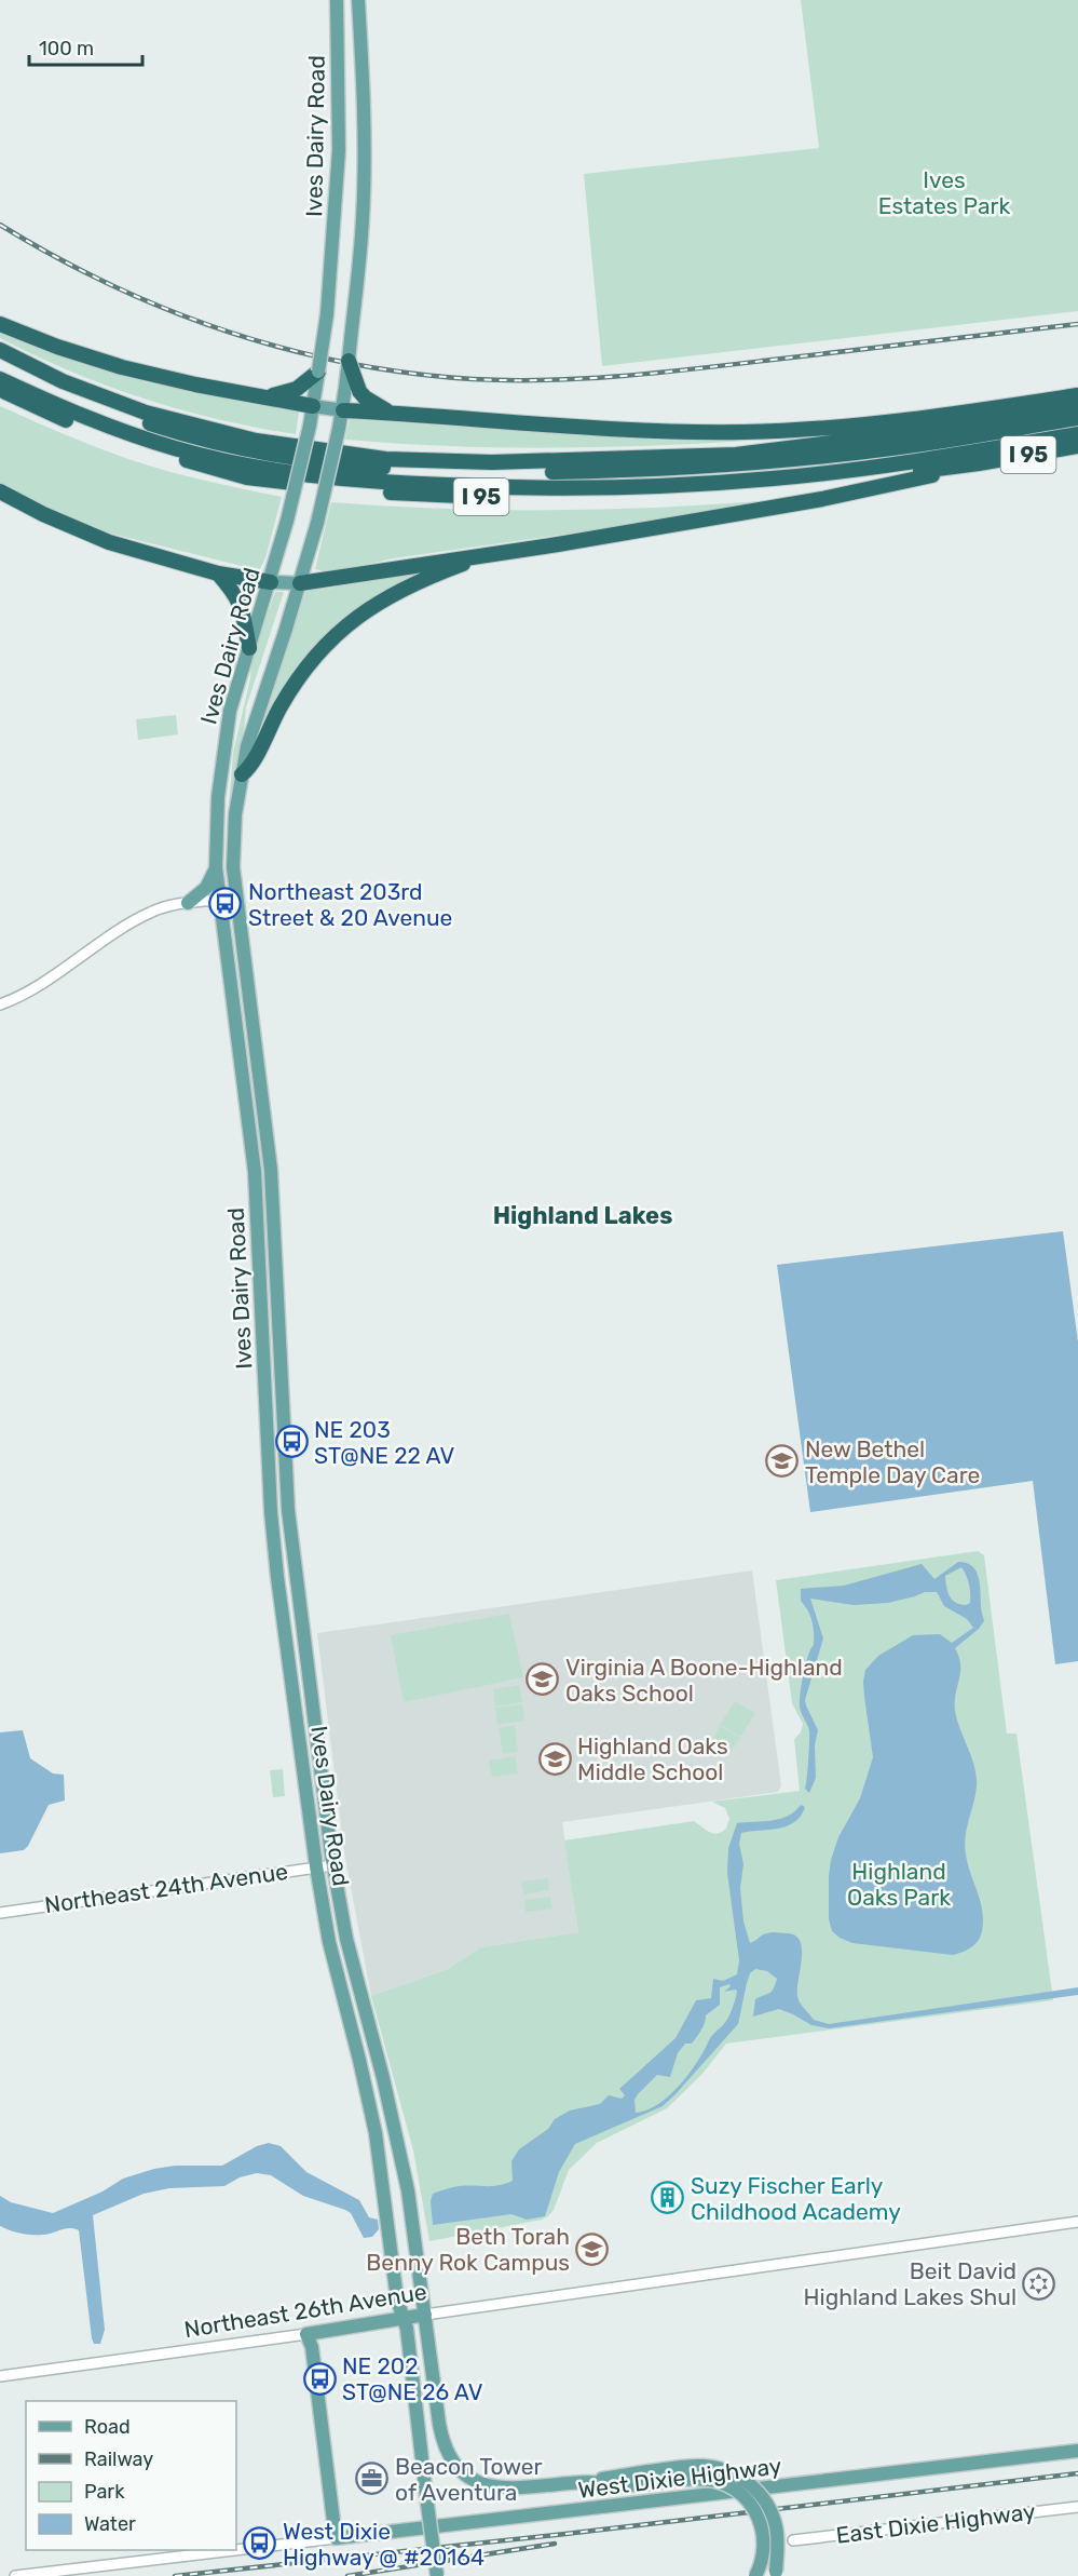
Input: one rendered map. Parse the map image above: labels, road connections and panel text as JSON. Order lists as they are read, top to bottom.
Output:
{
  "streets": {
    "highway": ["I 95"],
    "main road": ["Ives Dairy Road", "Northeast 26th Avenue", "West Dixie Highway"],
    "street": ["Northeast 24th Avenue", "East Dixie Highway"]
  },
  "crossings": [
    ["Ives Dairy Road", "Northeast 24th Avenue"],
    ["Ives Dairy Road", "Northeast 26th Avenue"]
  ],
  "districts": ["Highland Lakes"],
  "parks": ["Ives Estates Park", "Highland Oaks Park"],
  "places": {
    "bus stop": [
      "Northeast 203rd Street & 20 Avenue",
      "NE 203 ST@NE 22 AV",
      "NE 202 ST@NE 26 AV",
      "West Dixie Highway @ #20164"
    ],
    "school or university": [
      "New Bethel Temple Day Care",
      "Virginia A Boone-Highland Oaks School",
      "Highland Oaks Middle School",
      "Beth Torah Benny Rok Campus"
    ],
    "building": ["Suzy Fischer Early Childhood Academy"],
    "synagogue": ["Beit David Highland Lakes Shul"],
    "office": ["Beacon Tower of Aventura"]
  },
  "legend": [
    "Road",
    "Railway",
    "Park",
    "Water"
  ],
  "scale_bar": "100 m"
}
